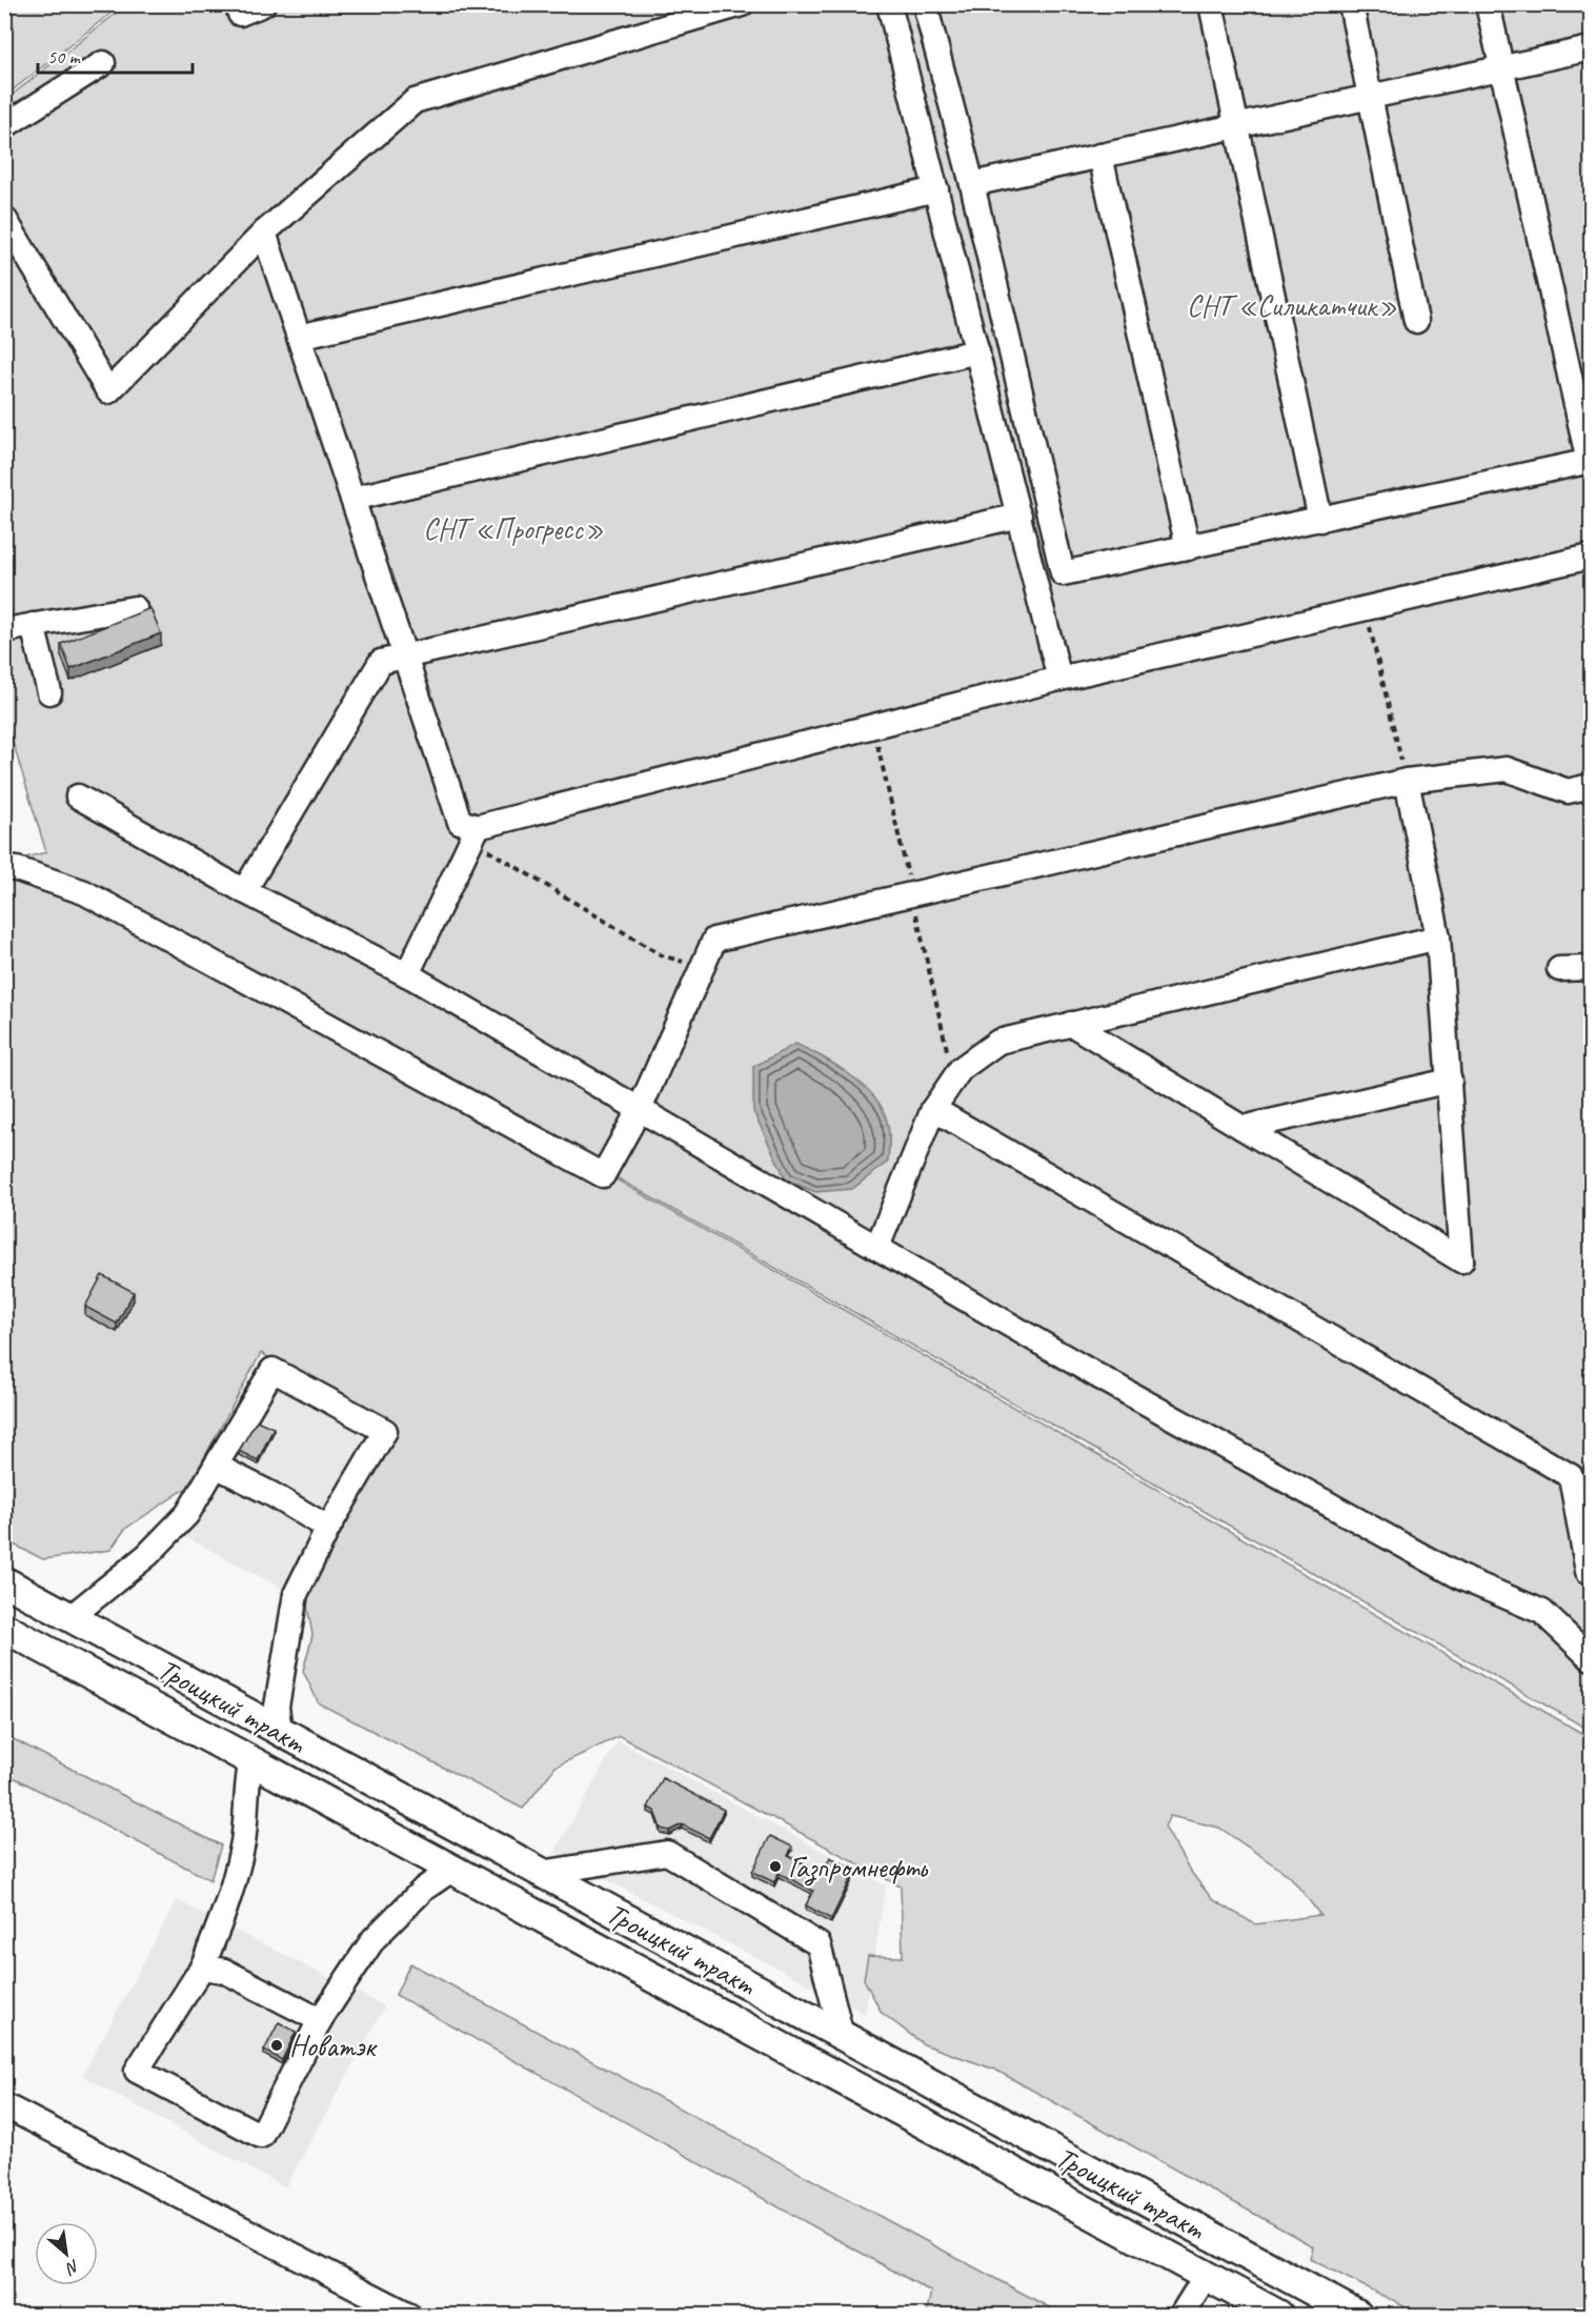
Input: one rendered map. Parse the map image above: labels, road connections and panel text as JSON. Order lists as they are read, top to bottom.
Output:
{
  "streets": {
    "main road": ["Троицкий тракт"]
  },
  "parks": ["СНТ «Силикатчик»", "СНТ «Прогресс»"],
  "places": ["Газпромнефть", "Новатэк"],
  "scale_bar": "50 m",
  "north": "bottom right"
}
